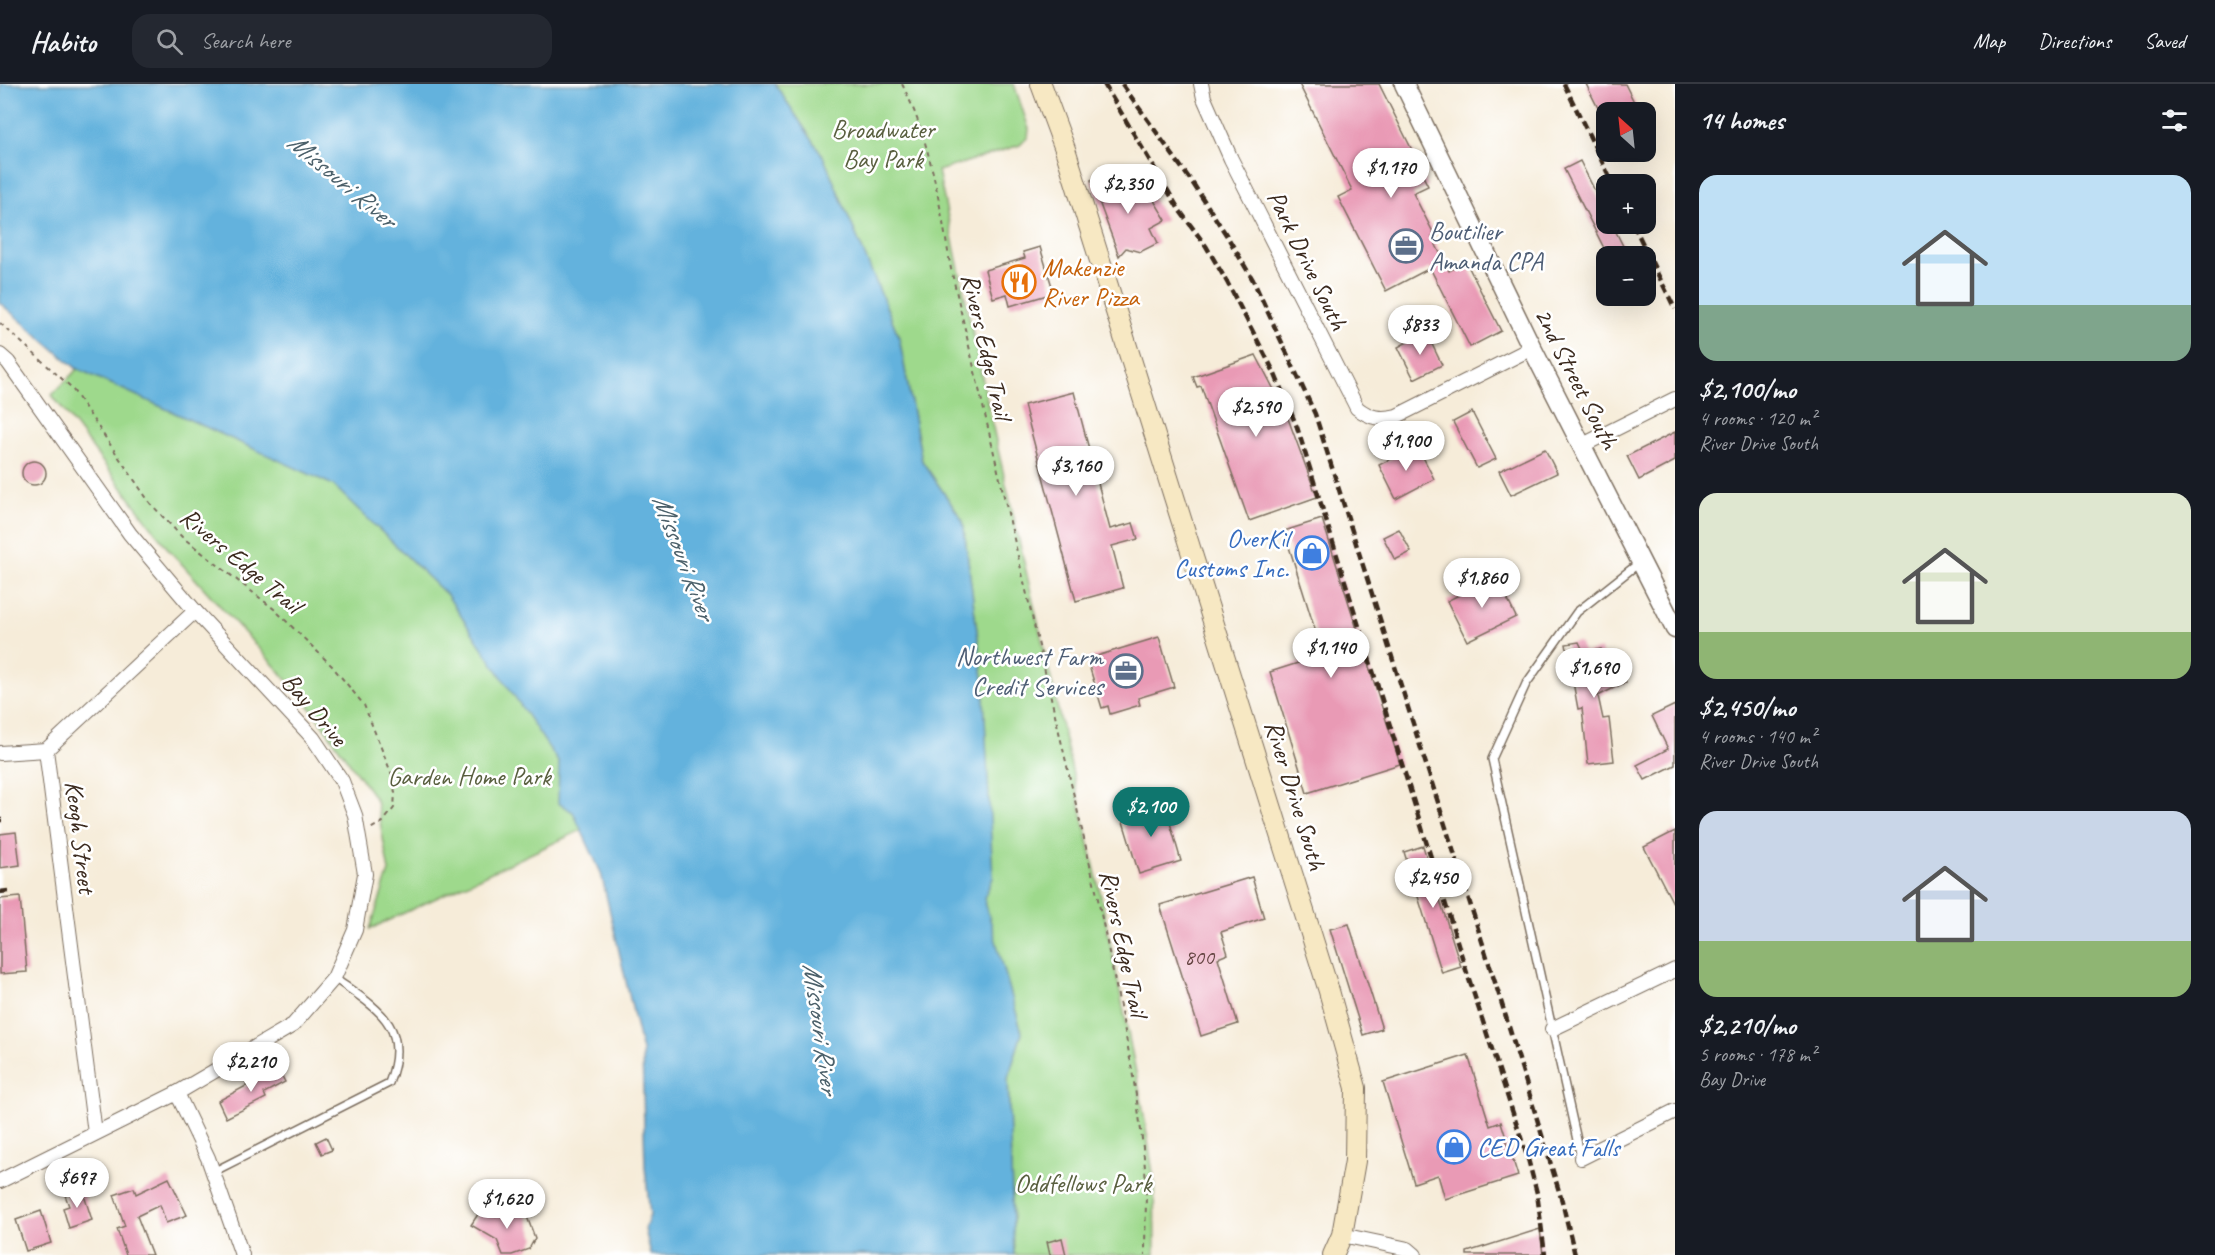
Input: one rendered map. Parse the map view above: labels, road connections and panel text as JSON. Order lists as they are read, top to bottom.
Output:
{
  "streets": {
    "main road": ["River Drive South"],
    "street": [
      "Park Drive South",
      "2nd Street South",
      "Bay Drive",
      "Keogh Street"
    ],
    "path": ["Rivers Edge Trail"]
  },
  "crossings": [
    ["Park Drive South", "2nd Street South"],
    ["Rivers Edge Trail", "Bay Drive"],
    ["Bay Drive", "Keogh Street"]
  ],
  "water": ["Missouri River"],
  "parks": ["Broadwater Bay Park", "Garden Home Park", "Oddfellows Park"],
  "places": {
    "office": ["Boutilier Amanda CPA", "Northwest Farm Credit Services"],
    "restaurant": ["Makenzie River Pizza"],
    "shop": ["OverKil Customs Inc.", "CED Great Falls"]
  },
  "house_numbers": ["800"],
  "north": "top left",
  "page": {
    "header": "Habito",
    "search": "Search here",
    "nav": ["Map", "Directions", "Saved"],
    "heading": "14 homes",
    "map_buttons": ["+", "−"],
    "price": [
      "$1,170",
      "$2,350",
      "$833",
      "$2,590",
      "$1,900",
      "$3,160",
      "$1,860",
      "$1,140",
      "$1,690",
      "$2,100",
      "$2,450",
      "$2,210",
      "$697",
      "$1,620"
    ],
    "list": [
      {
        "name": "$2,100/mo",
        "note": "4 rooms · 120 m² · River Drive South"
      },
      {
        "name": "$2,450/mo",
        "note": "4 rooms · 140 m² · River Drive South"
      },
      {
        "name": "$2,210/mo",
        "note": "5 rooms · 178 m² · Bay Drive"
      }
    ]
  }
}
